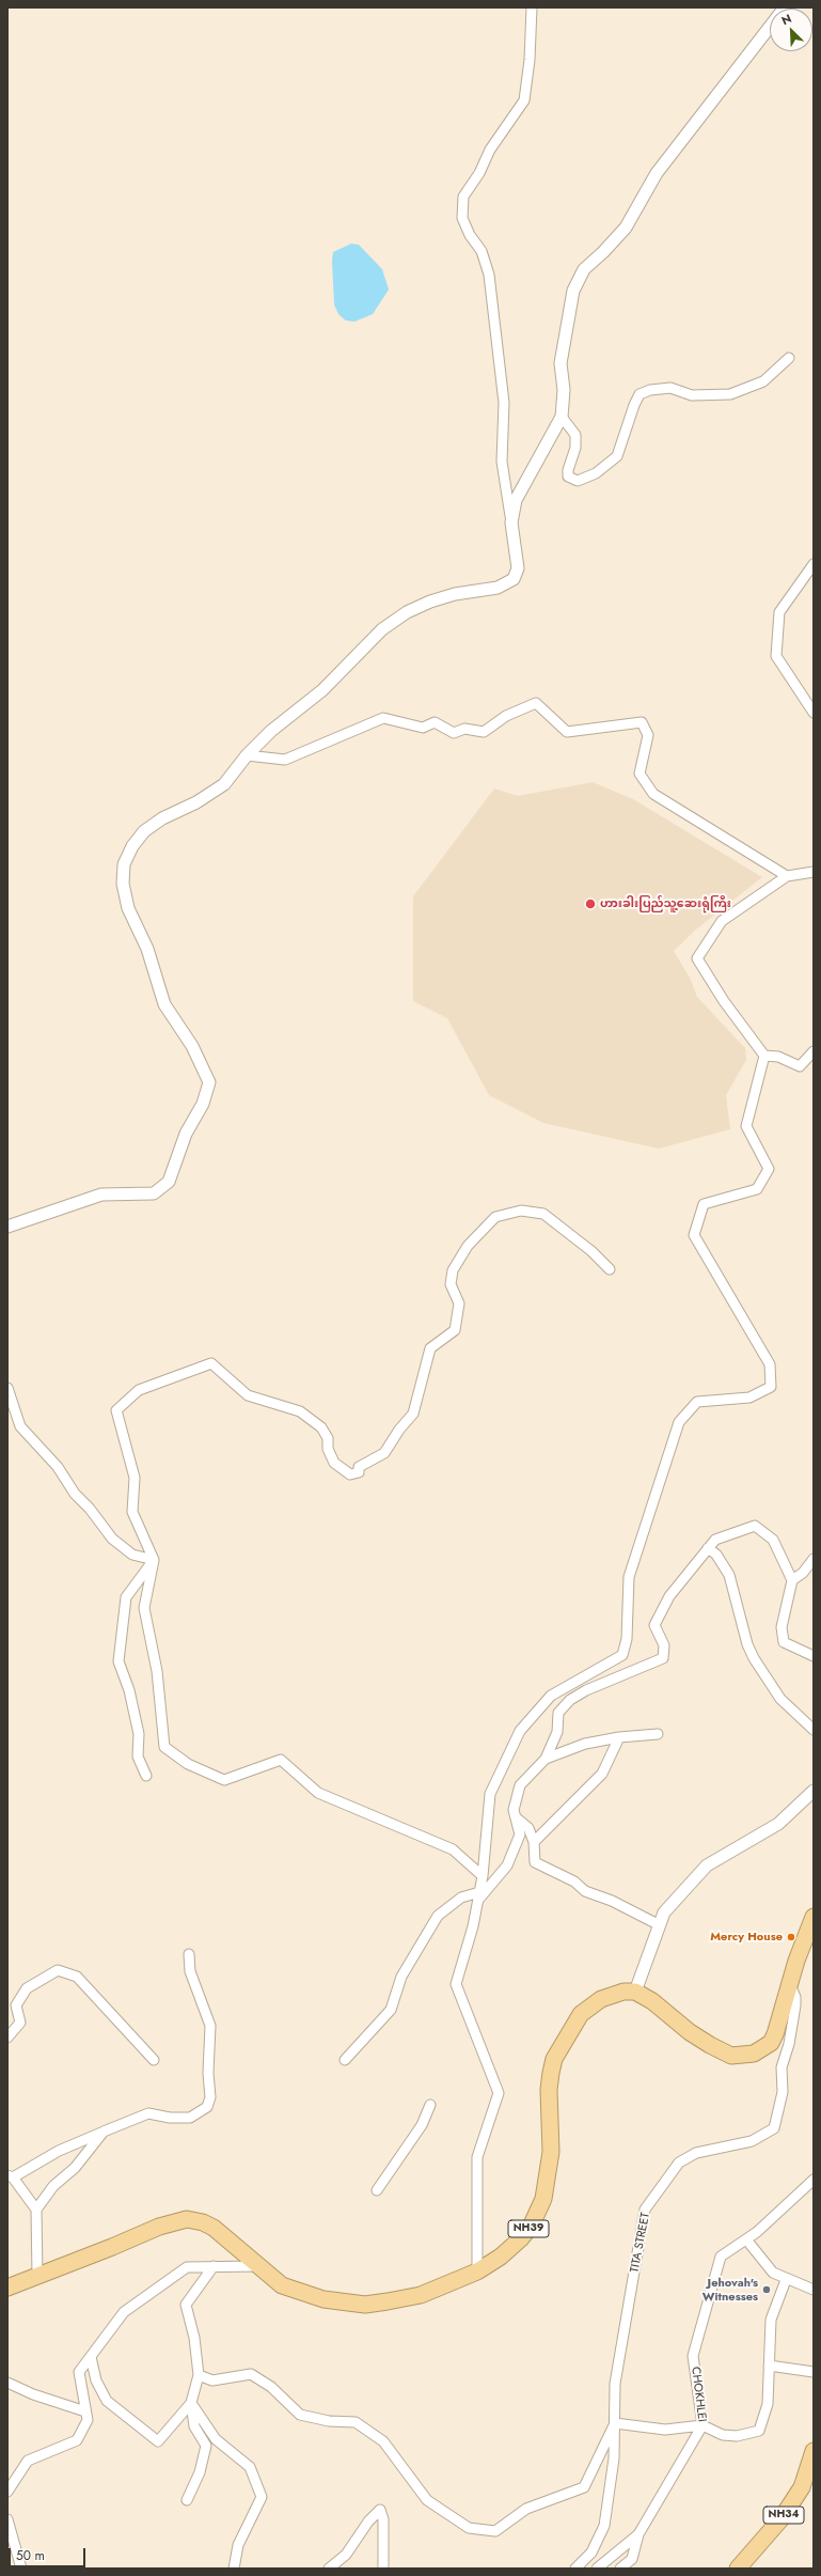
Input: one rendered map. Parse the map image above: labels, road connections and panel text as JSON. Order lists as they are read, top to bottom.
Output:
{
  "streets": {
    "highway": ["NH39", "NH34"],
    "street": ["TITA STREET", "CHOKHLEI"]
  },
  "places": ["ဟားခါးပြည်သူ့ဆေးရုံကြီး", "Mercy House", "Jehovah's Witnesses"],
  "scale_bar": "50 m",
  "north": "top left"
}
